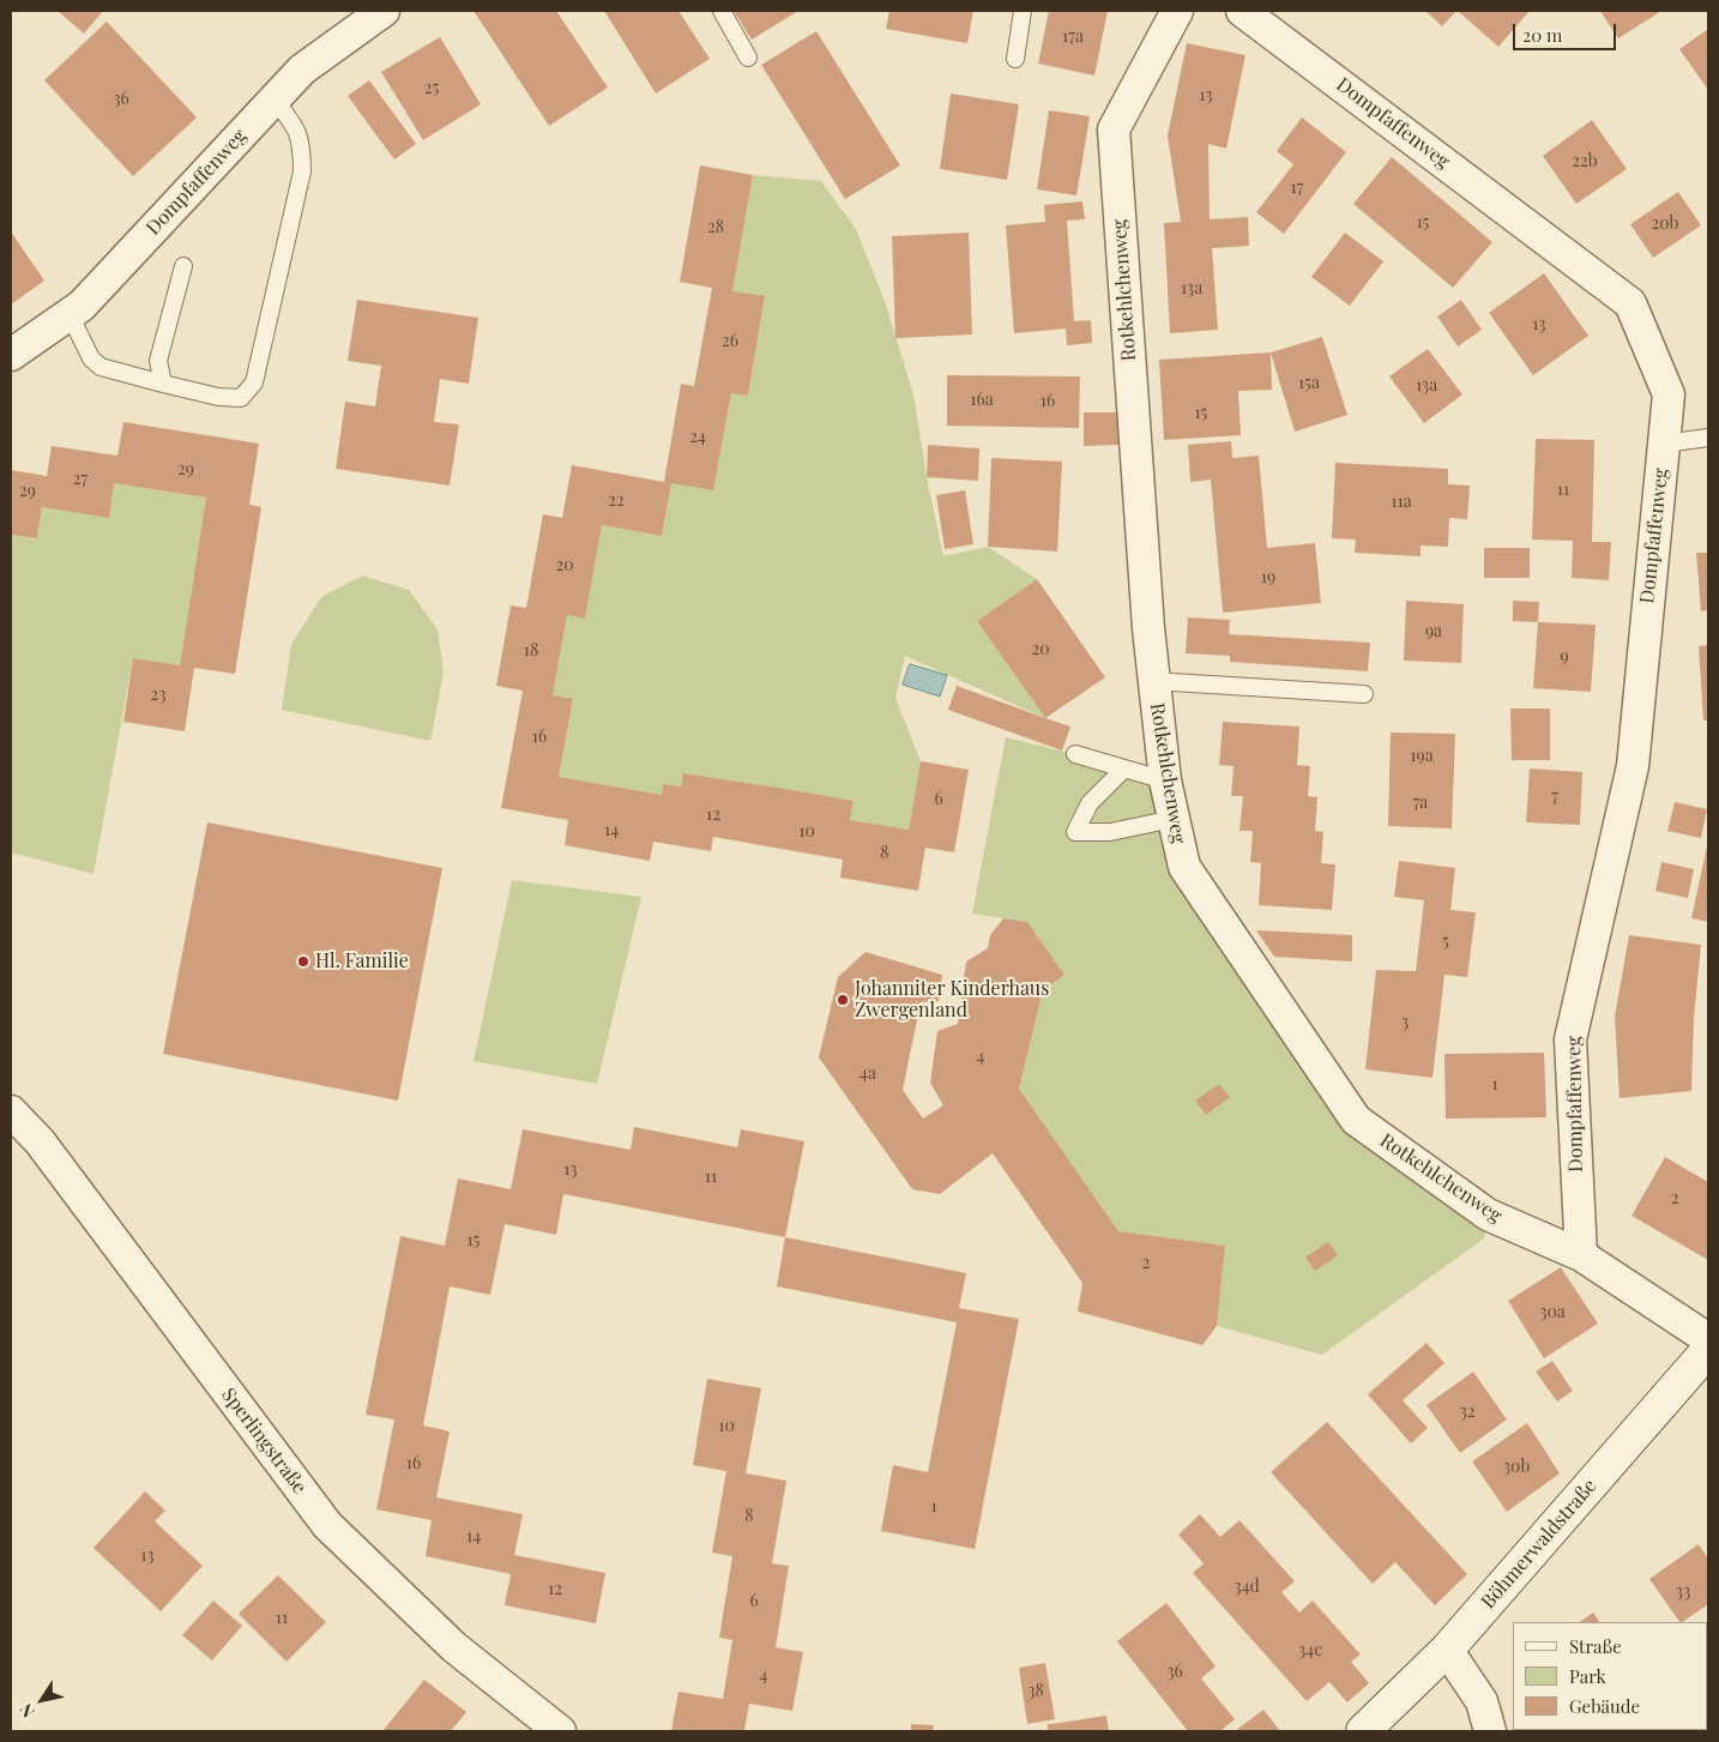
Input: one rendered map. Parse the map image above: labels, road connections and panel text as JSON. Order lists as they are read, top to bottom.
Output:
{
  "streets": {
    "street": [
      "Dompfaffenweg",
      "Rotkehlchenweg",
      "Sperlingstraße",
      "Böhmerwaldstraße"
    ]
  },
  "crossings": [
    ["Dompfaffenweg", "Rotkehlchenweg"]
  ],
  "places": ["Hl. Familie", "Johanniter Kinderhaus Zwergenland"],
  "house_numbers": [
    "17a",
    "25",
    "13",
    "36",
    "22b",
    "17",
    "15",
    "20b",
    "28",
    "13a",
    "13",
    "26",
    "15a",
    "13a",
    "16a",
    "16",
    "15",
    "24",
    "29",
    "27",
    "11",
    "29",
    "22",
    "11a",
    "20",
    "19",
    "9a",
    "20",
    "18",
    "9",
    "23",
    "16",
    "19a",
    "7",
    "6",
    "7a",
    "12",
    "14",
    "10",
    "8",
    "5",
    "3",
    "4",
    "4a",
    "1",
    "13",
    "11",
    "2",
    "15",
    "2",
    "30a",
    "32",
    "10",
    "16",
    "30b",
    "1",
    "8",
    "14",
    "13",
    "34d",
    "12",
    "33",
    "6",
    "11",
    "34c",
    "36",
    "4",
    "38"
  ],
  "legend": ["Straße", "Park", "Gebäude"],
  "scale_bar": "20 m",
  "north": "bottom left"
}
